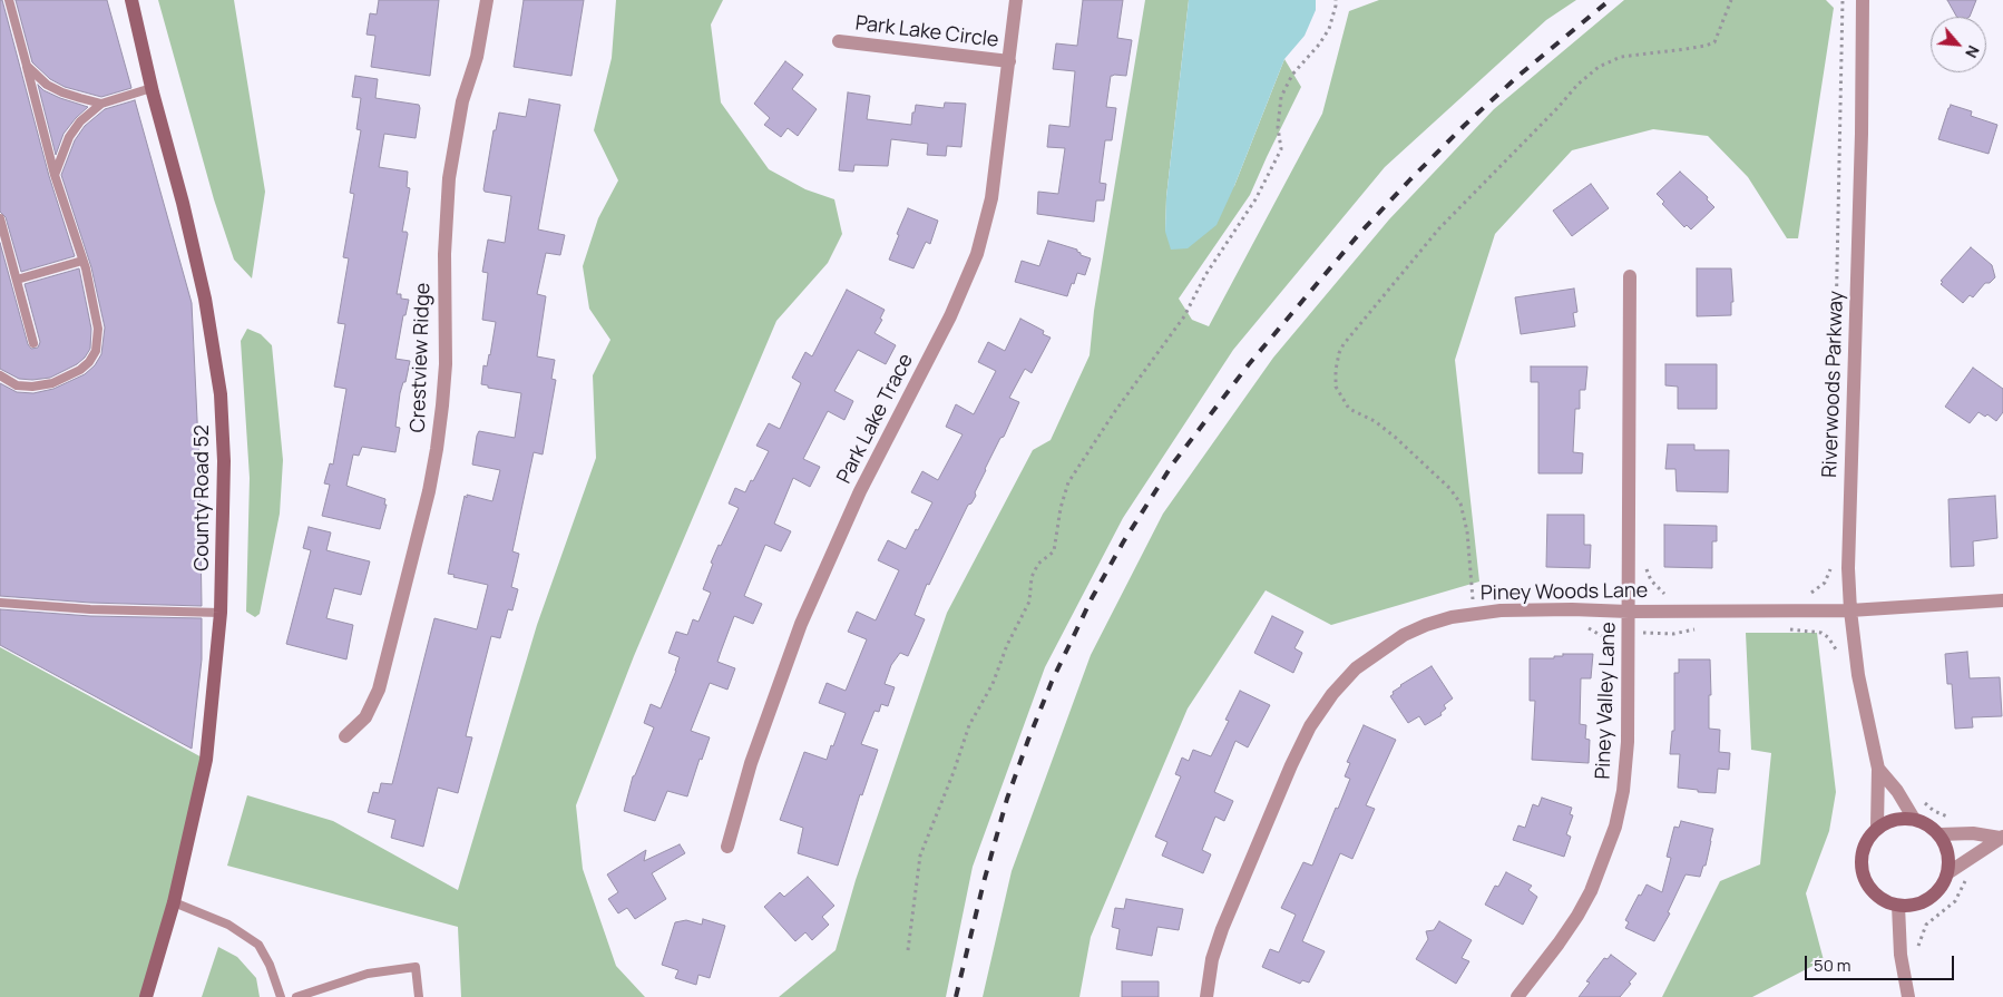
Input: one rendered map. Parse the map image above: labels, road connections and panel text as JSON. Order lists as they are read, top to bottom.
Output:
{
  "streets": {
    "main road": ["County Road 52"],
    "street": [
      "Park Lake Circle",
      "Crestview Ridge",
      "Riverwoods Parkway",
      "Park Lake Trace",
      "Piney Woods Lane",
      "Piney Valley Lane"
    ]
  },
  "crossings": [
    ["Park Lake Circle", "Park Lake Trace"],
    ["Riverwoods Parkway", "Piney Woods Lane"],
    ["Piney Woods Lane", "Piney Valley Lane"]
  ],
  "scale_bar": "50 m",
  "north": "bottom right"
}
